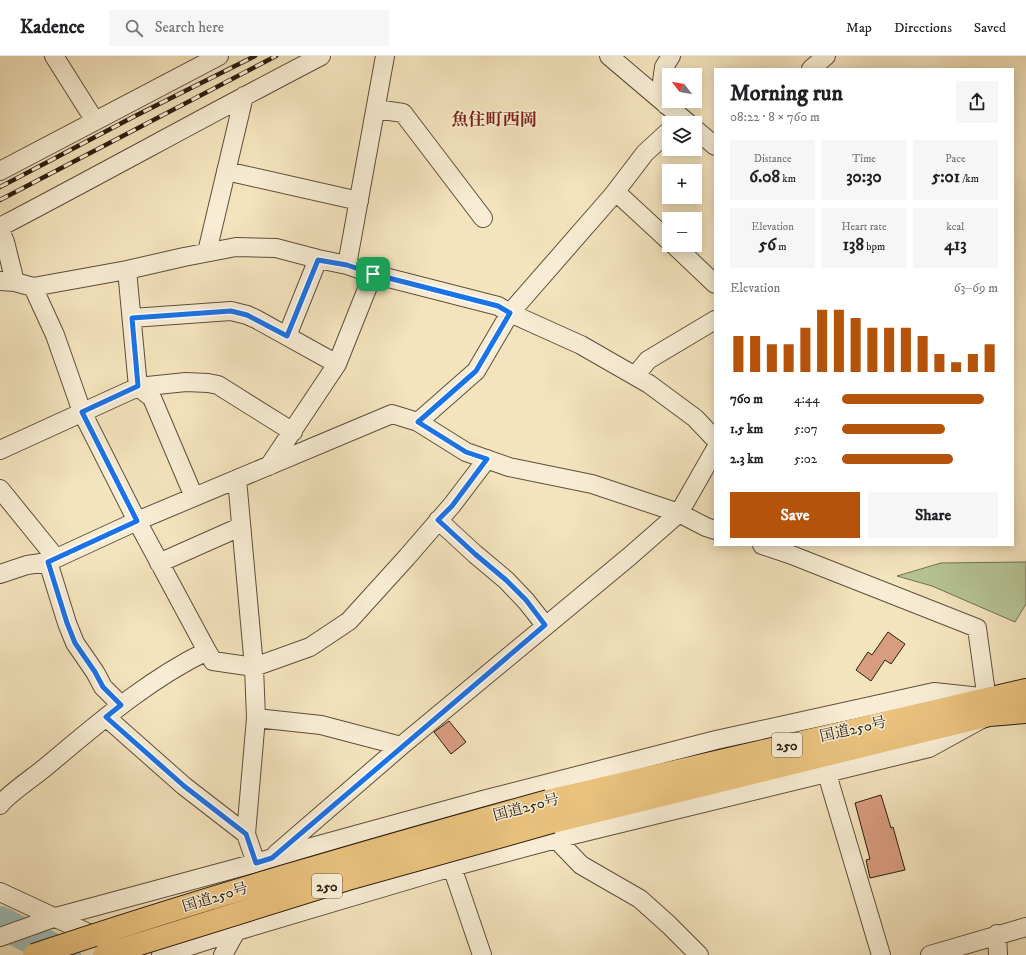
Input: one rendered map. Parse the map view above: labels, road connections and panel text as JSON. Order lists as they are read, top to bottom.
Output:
{
  "streets": {
    "highway": ["国道250号", "250"]
  },
  "districts": ["魚住町西岡"],
  "north": "top left",
  "page": {
    "header": "Kadence",
    "search": "Search here",
    "nav": ["Map", "Directions", "Saved"],
    "map_buttons": ["+", "−"],
    "heading": ["Morning run", "08:22 · 8 × 760 m"],
    "stats": [
      ["Distance", "6.08 km"],
      ["Time", "30:30"],
      ["Pace", "5:01 /km"],
      ["Elevation", "56 m"],
      ["Heart rate", "138 bpm"],
      ["kcal", "413"]
    ],
    "chart": ["Elevation", "63–69 m"],
    "list": [
      {
        "name": "760 m",
        "note": "4:44"
      },
      {
        "name": "1.5 km",
        "note": "5:07"
      },
      {
        "name": "2.3 km",
        "note": "5:02"
      }
    ],
    "buttons": ["Save", "Share"]
  }
}
